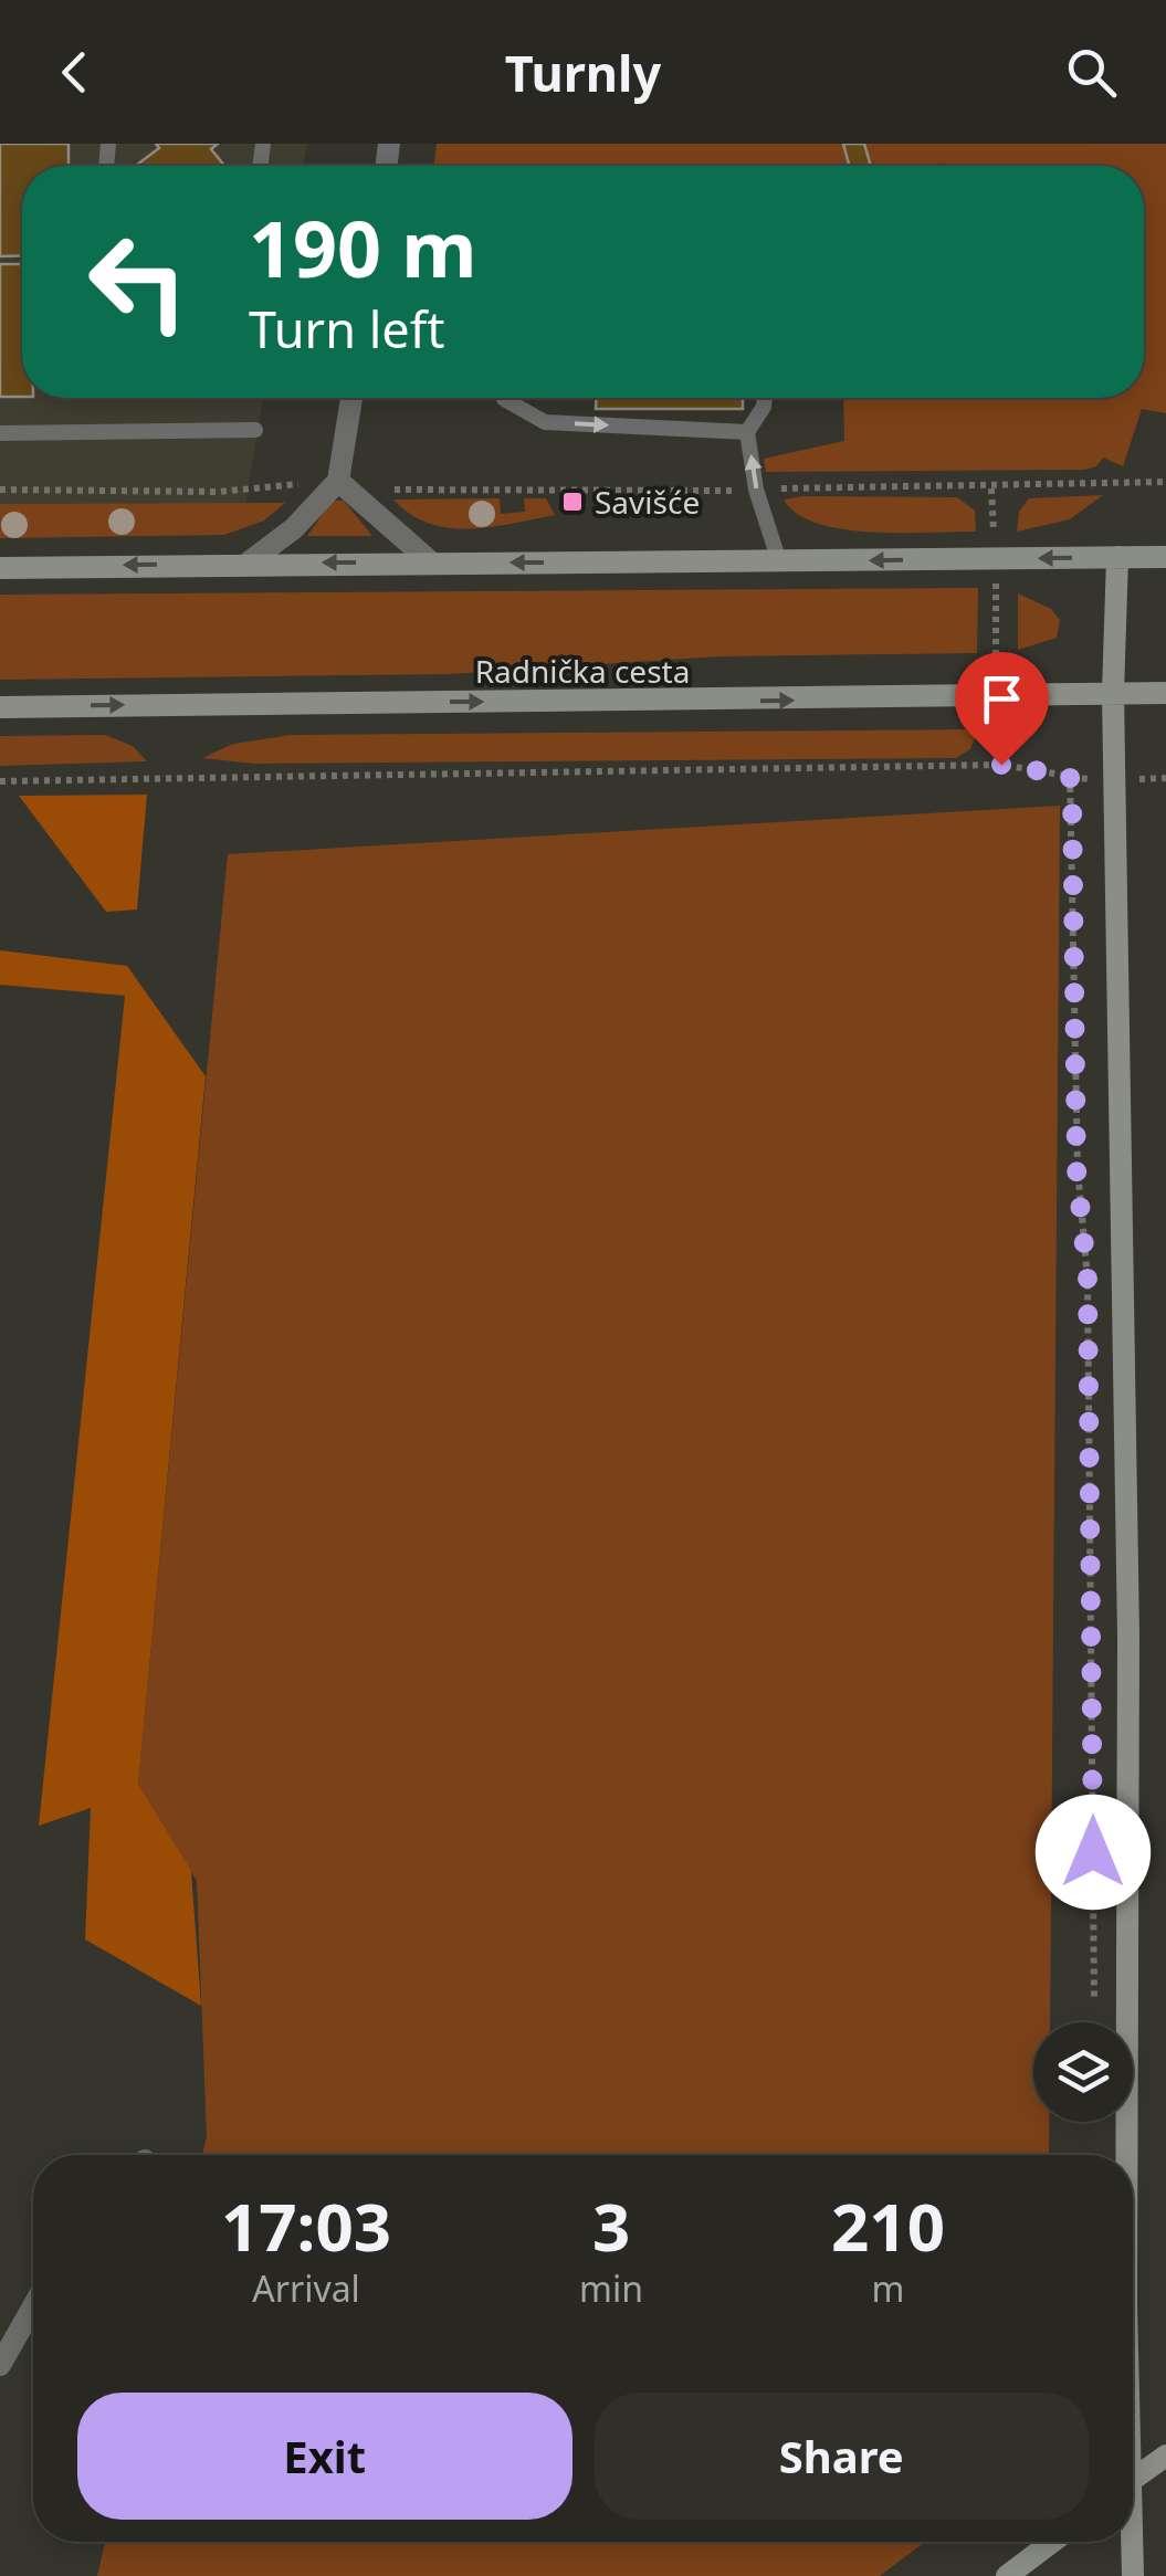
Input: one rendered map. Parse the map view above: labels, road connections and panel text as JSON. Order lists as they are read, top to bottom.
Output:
{
  "streets": {
    "main road": ["Radnička cesta"]
  },
  "places": {
    "transit": ["Savišće"]
  },
  "page": {
    "header": "Turnly",
    "turn": ["190 m", "Turn left"],
    "eta": [
      "17:03",
      "Arrival",
      "3",
      "min",
      "210",
      "m"
    ],
    "buttons": ["Exit", "Share"]
  }
}
